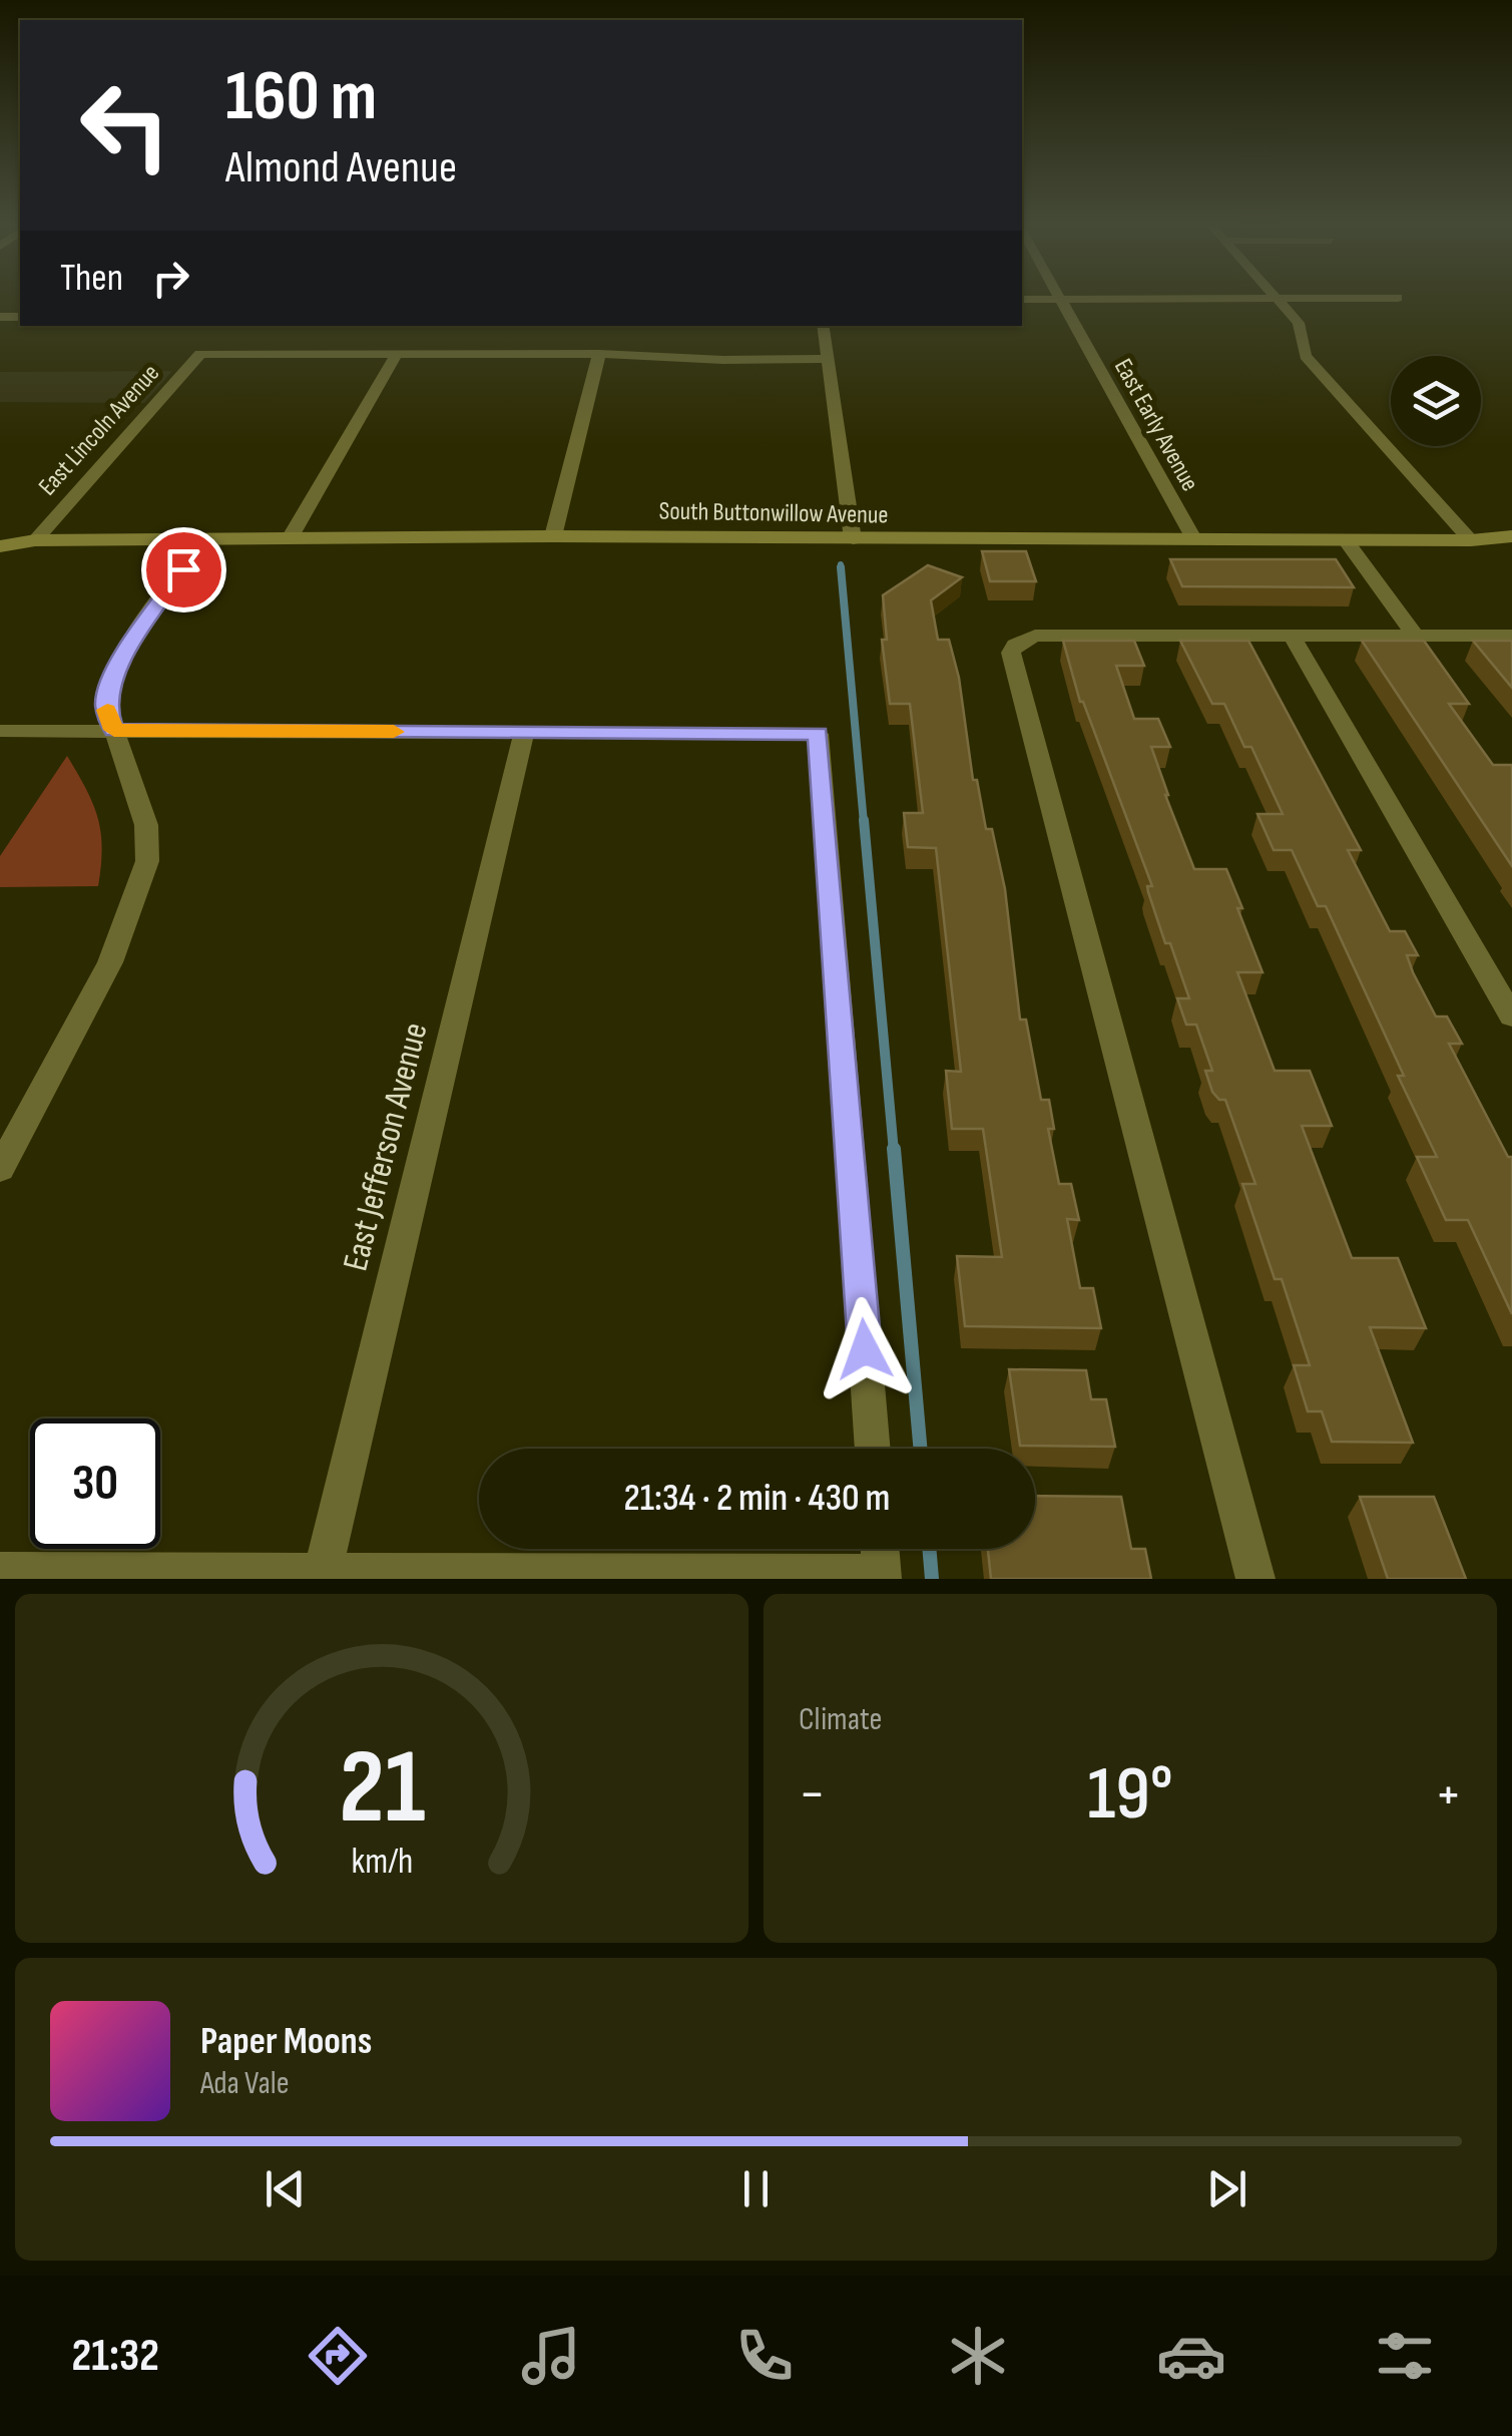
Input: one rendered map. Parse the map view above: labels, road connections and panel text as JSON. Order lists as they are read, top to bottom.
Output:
{
  "streets": {
    "street": [
      "East Early Avenue",
      "East Lincoln Avenue",
      "South Buttonwillow Avenue",
      "East Jefferson Avenue"
    ]
  },
  "crossings": [
    ["East Early Avenue", "South Buttonwillow Avenue"],
    ["East Lincoln Avenue", "South Buttonwillow Avenue"]
  ],
  "page": {
    "turn": ["160 m", "Almond Avenue"],
    "then": "Then",
    "limit": "30",
    "trip": "21:34 · 2 min · 430 m",
    "tile": "Climate",
    "heat": ["−", "19°", "+"],
    "song": ["Paper Moons", "Ada Vale"],
    "tabs": "21:32",
    "gauge": ["21", "km/h"]
  }
}
